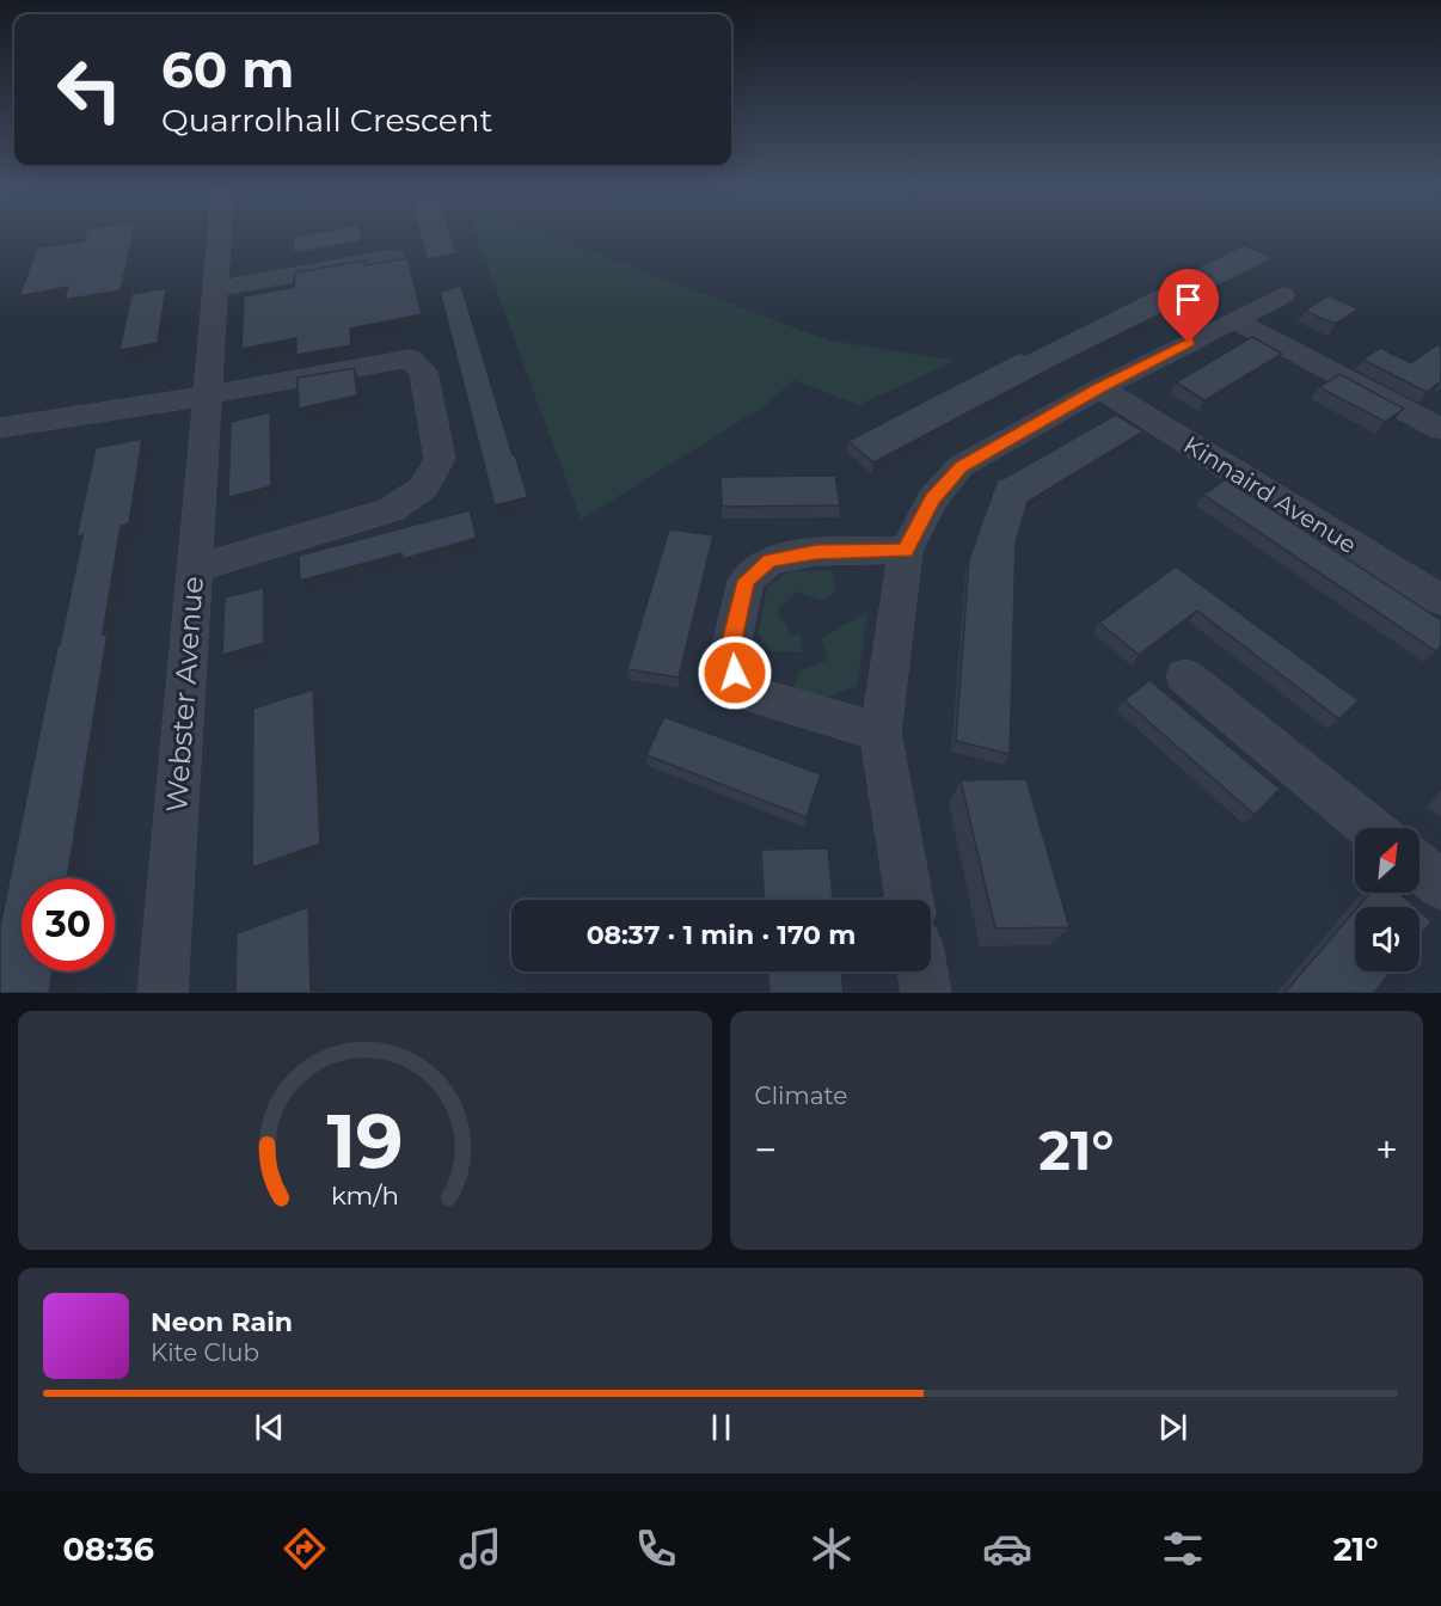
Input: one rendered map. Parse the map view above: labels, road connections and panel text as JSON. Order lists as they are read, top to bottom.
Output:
{
  "streets": {
    "street": ["Kinnaird Avenue", "Webster Avenue"]
  },
  "north": "top right",
  "page": {
    "turn": ["60 m", "Quarrolhall Crescent"],
    "limit": "30",
    "trip": "08:37 · 1 min · 170 m",
    "tile": "Climate",
    "heat": ["−", "21°", "+"],
    "song": ["Neon Rain", "Kite Club"],
    "tabs": ["08:36", "21°"],
    "gauge": ["19", "km/h"]
  }
}
